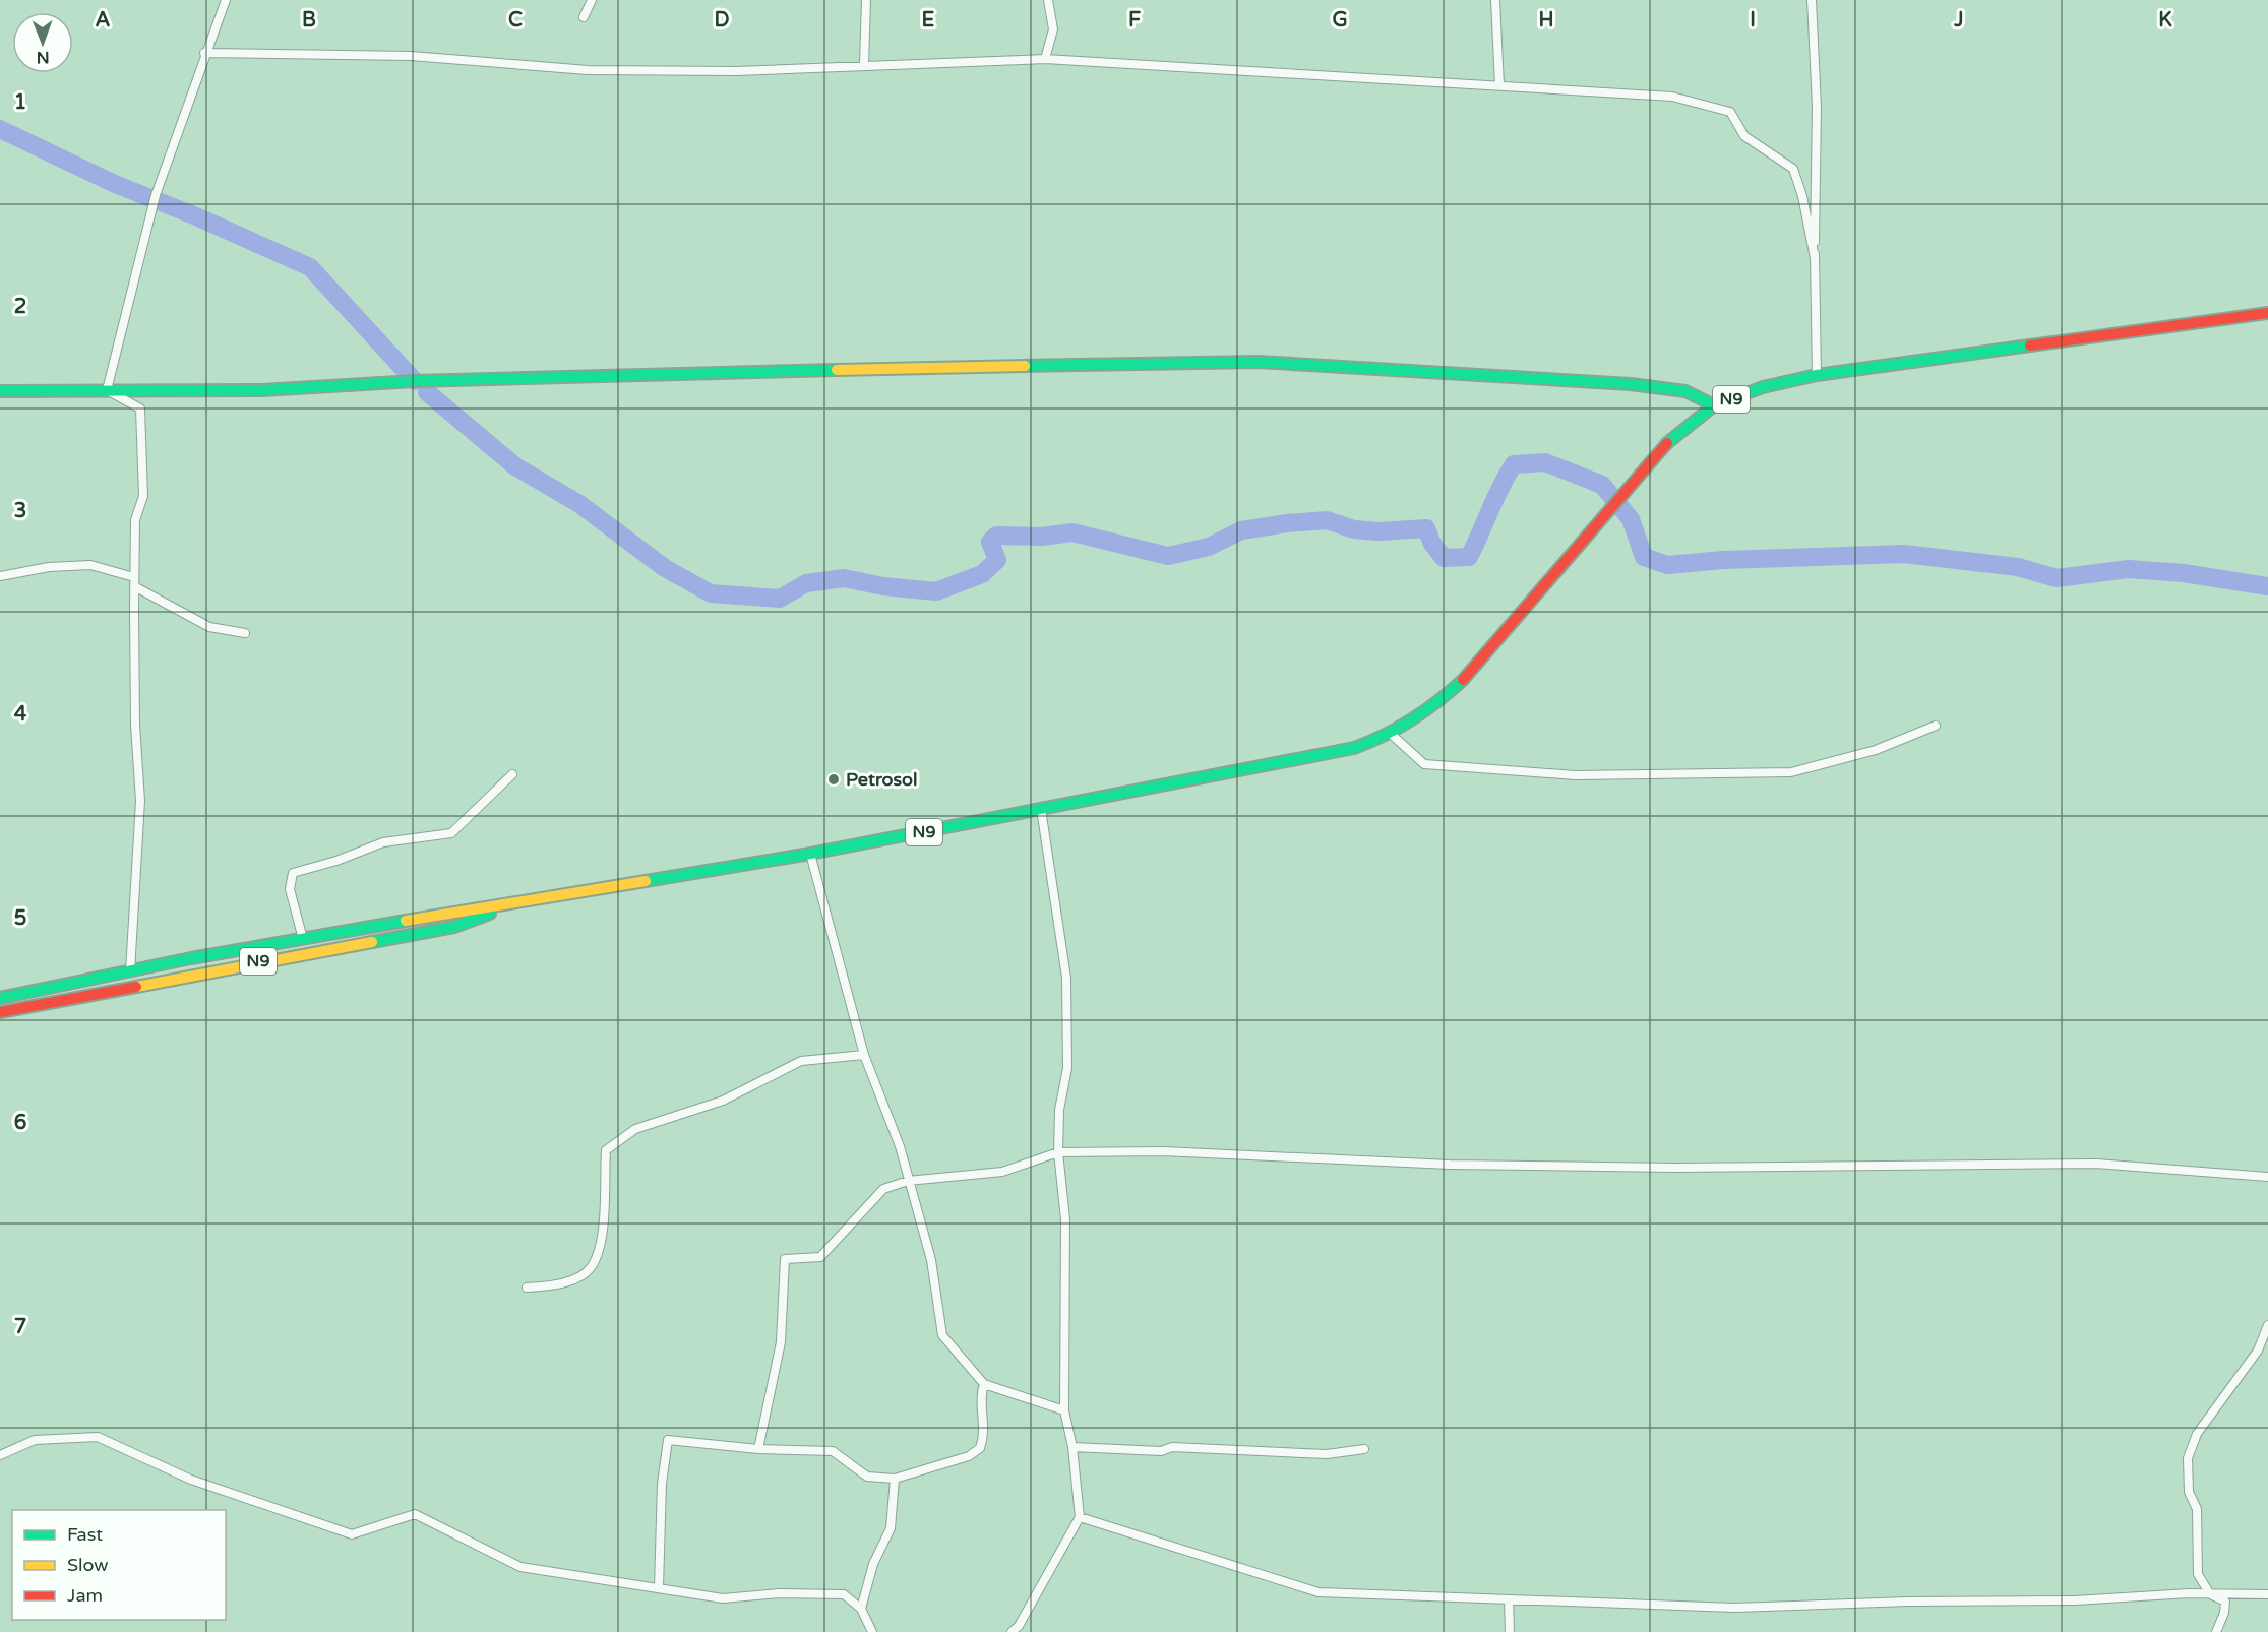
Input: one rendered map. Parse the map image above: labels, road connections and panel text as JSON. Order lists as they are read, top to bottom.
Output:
{
  "streets": {
    "main road": ["N9"]
  },
  "places": ["Petrosol"],
  "legend": ["Fast", "Slow", "Jam"],
  "north": "bottom",
  "grid": {
    "columns": [
      "A",
      "B",
      "C",
      "D",
      "E",
      "F",
      "G",
      "H",
      "I",
      "J",
      "K"
    ],
    "rows": [
      "1",
      "2",
      "3",
      "4",
      "5",
      "6",
      "7"
    ]
  }
}
